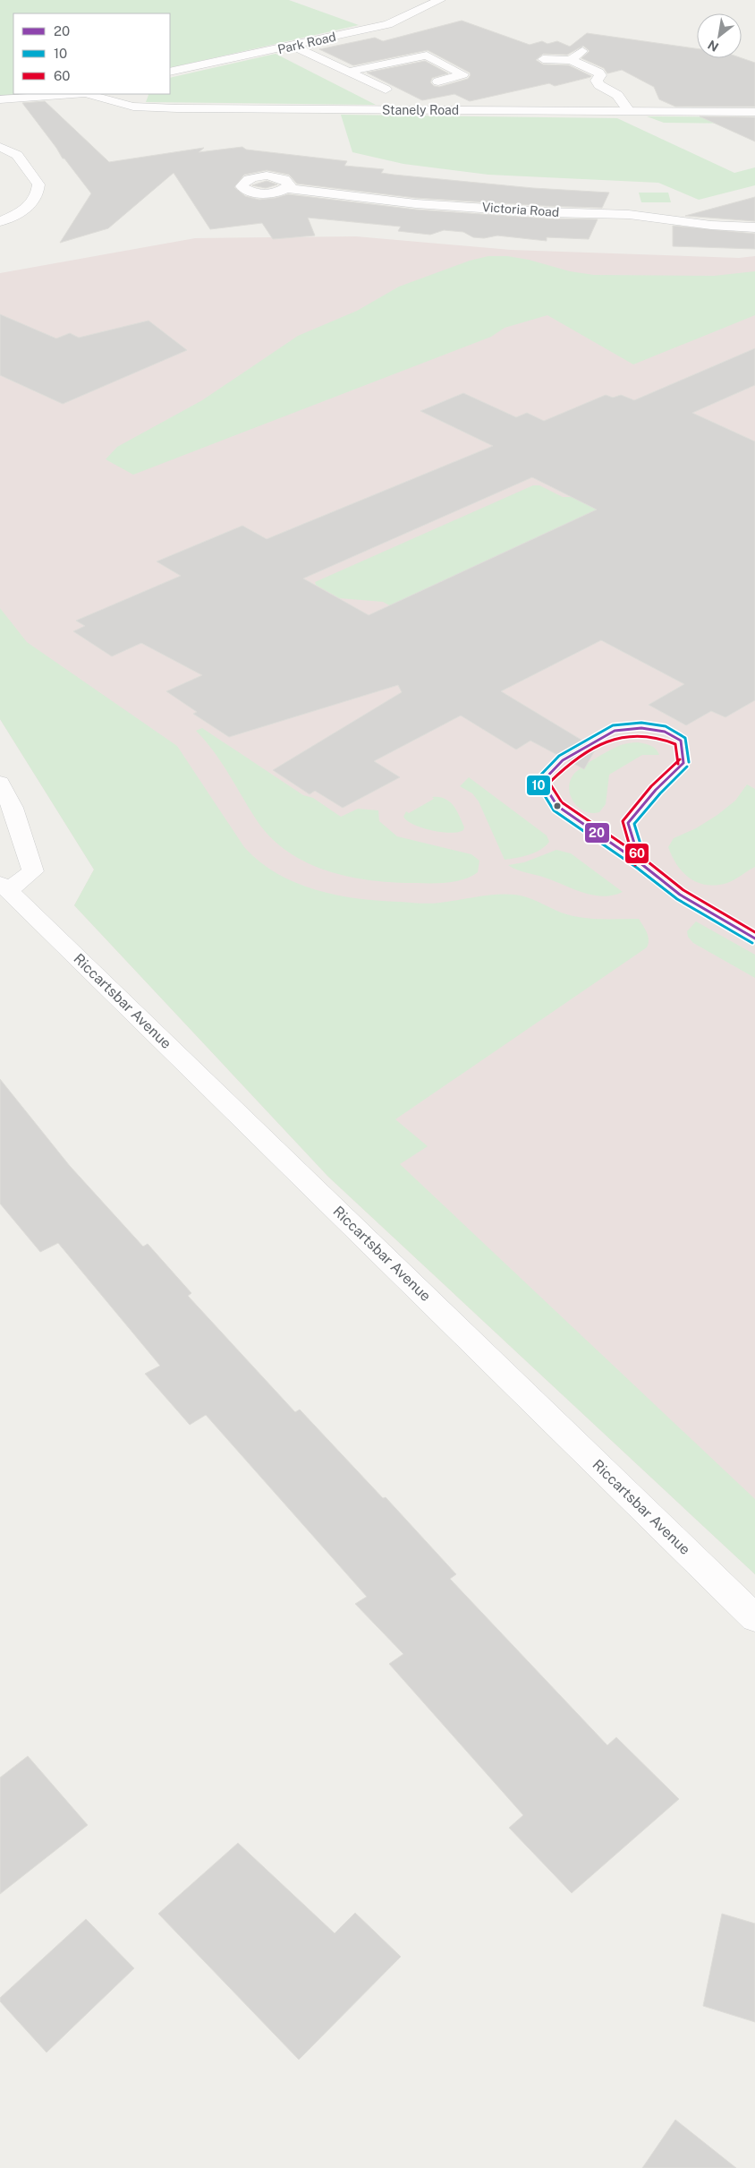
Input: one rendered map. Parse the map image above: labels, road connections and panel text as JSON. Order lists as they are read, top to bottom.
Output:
{
  "streets": {
    "street": [
      "Park Road",
      "Stanely Road",
      "Victoria Road",
      "Riccartsbar Avenue"
    ]
  },
  "lines": ["transit line 10", "transit line 20", "transit line 60"],
  "legend": ["20", "10", "60"],
  "north": "bottom left"
}
